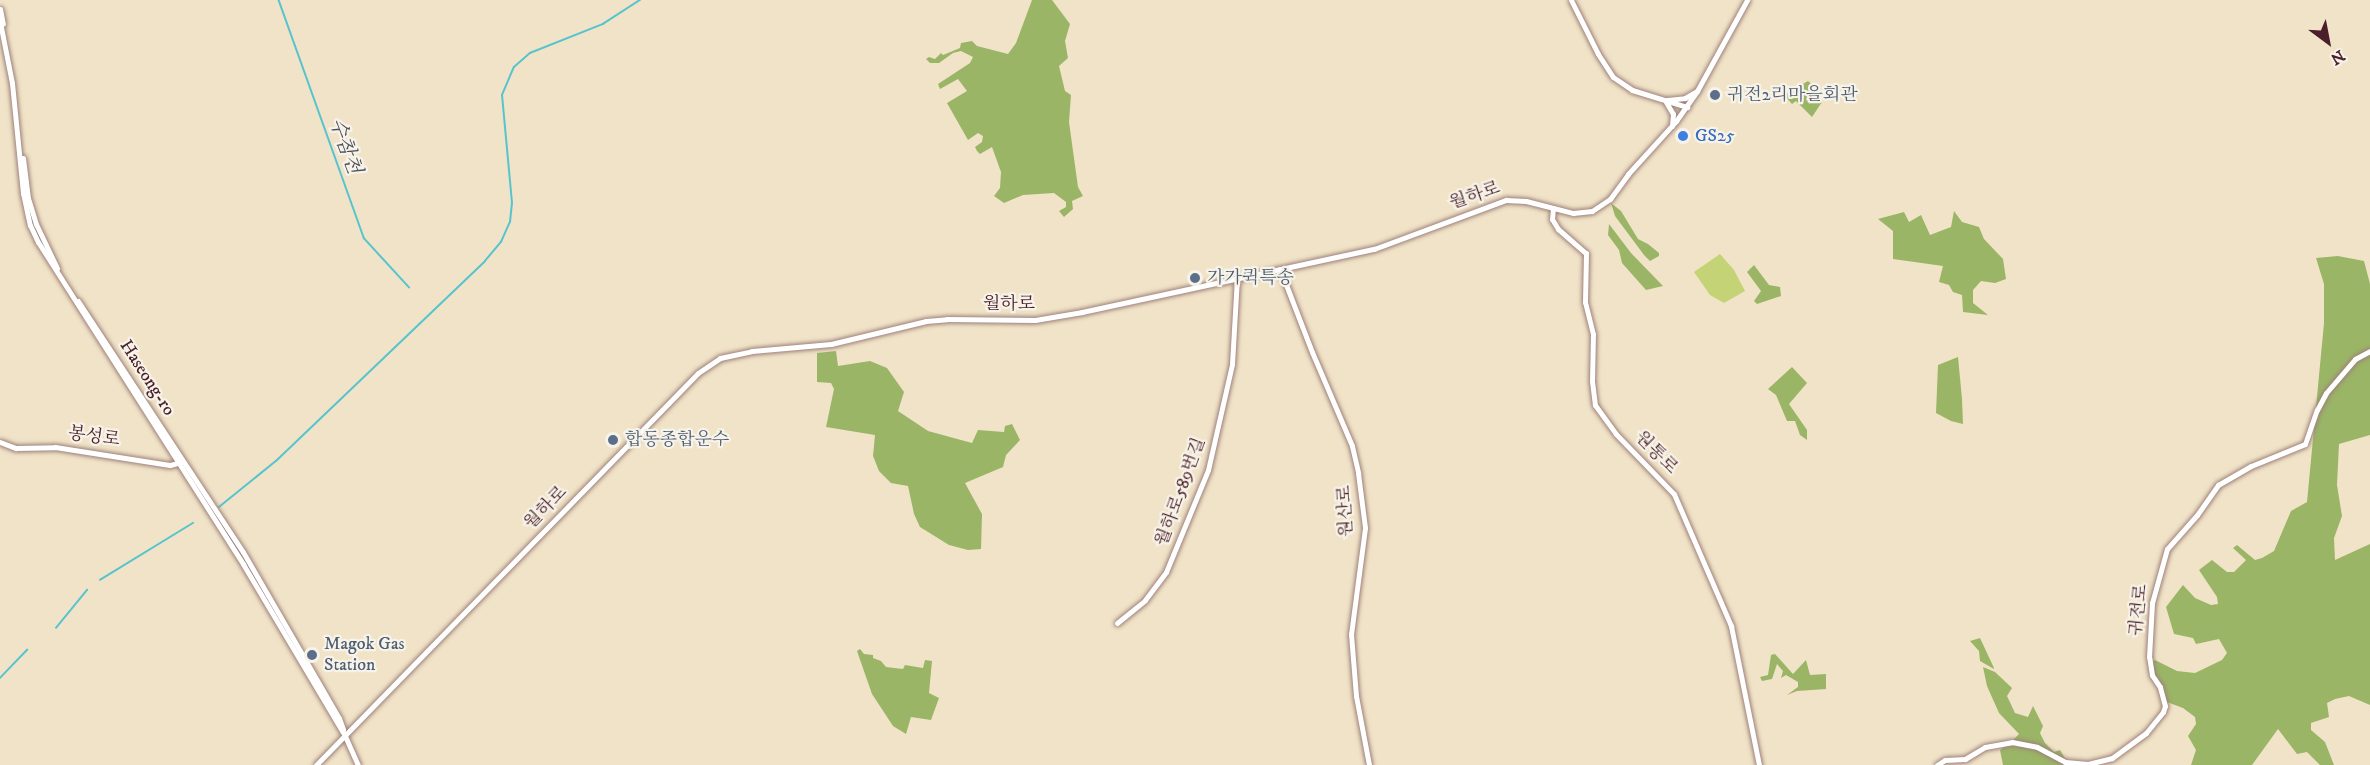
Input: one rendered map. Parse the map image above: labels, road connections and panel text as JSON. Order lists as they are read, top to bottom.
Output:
{
  "streets": {
    "street": [
      "월하로",
      "Haseong-ro",
      "봉성로",
      "원통로",
      "월하로589번길",
      "원산로",
      "귀전로"
    ]
  },
  "crossings": [
    ["월하로", "Haseong-ro"],
    ["월하로", "원통로"],
    ["월하로", "월하로589번길"],
    ["월하로", "원산로"],
    ["Haseong-ro", "봉성로"]
  ],
  "water": ["수참천"],
  "places": [
    "귀전2리마을회관",
    "GS25",
    "가가퀵특송",
    "합동종합운수",
    "Magok Gas Station"
  ],
  "north": "bottom right"
}
